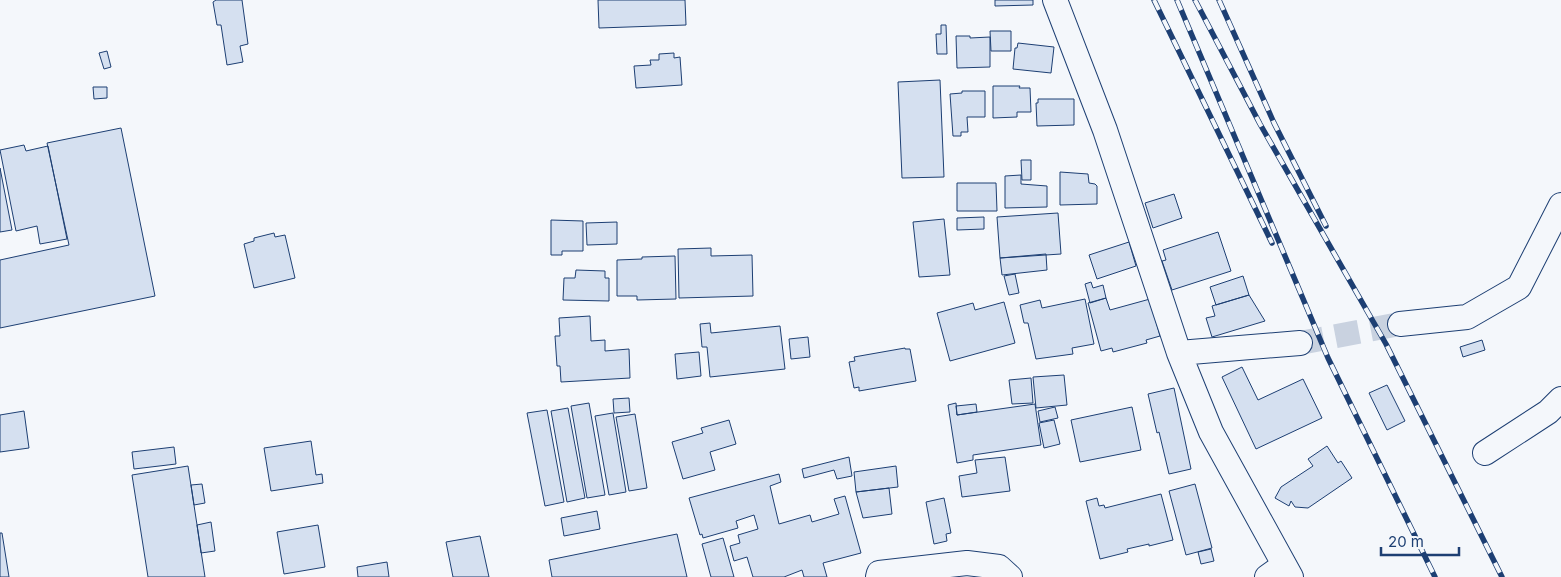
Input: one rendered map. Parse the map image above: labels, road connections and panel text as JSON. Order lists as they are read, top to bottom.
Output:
{
  "scale_bar": "20 m"
}
